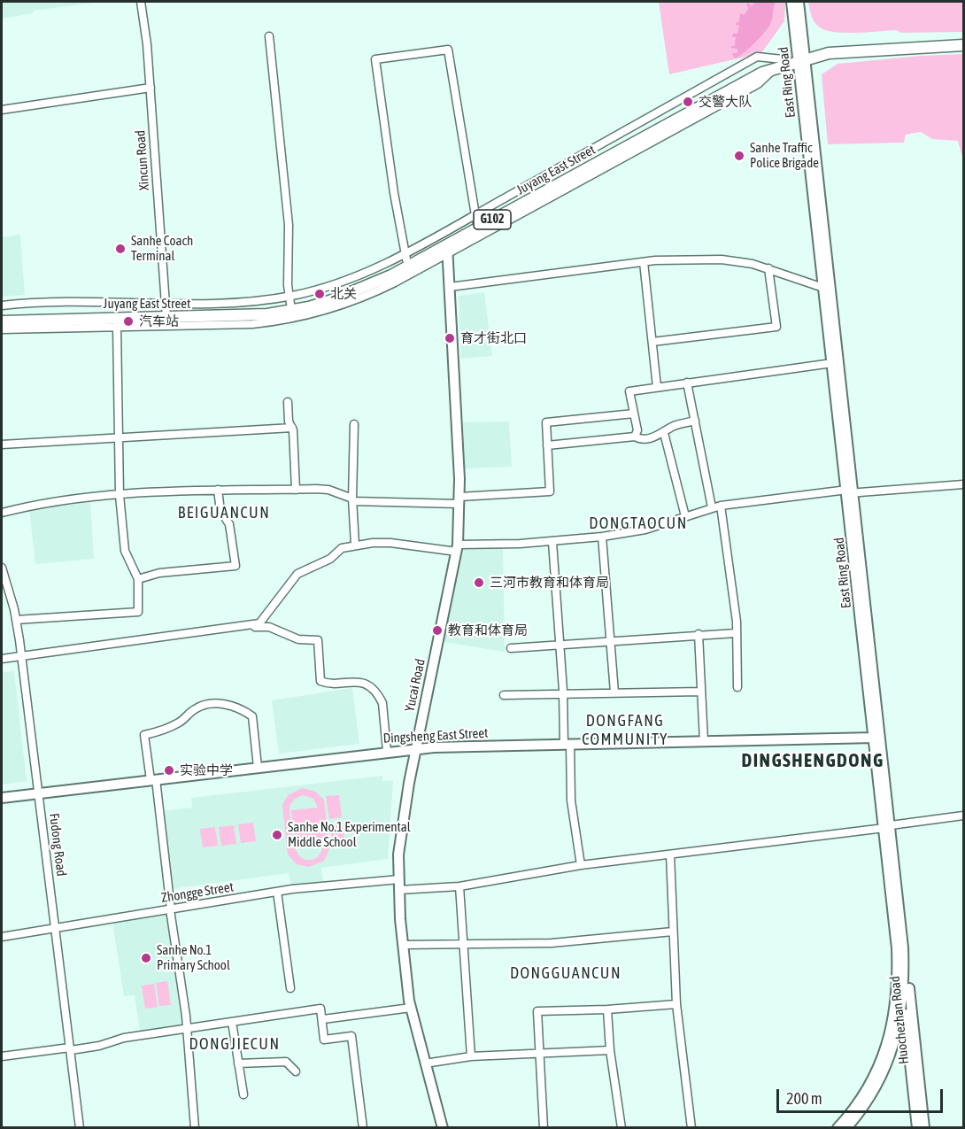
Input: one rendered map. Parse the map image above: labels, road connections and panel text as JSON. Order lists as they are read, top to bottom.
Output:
{
  "streets": {
    "highway": ["Juyang East Street", "G102"],
    "main road": [
      "East Ring Road",
      "Yucai Road",
      "Dingsheng East Street",
      "Huochezhan Road"
    ],
    "street": ["Xincun Road", "Fudong Road", "Zhongge Street"]
  },
  "crossings": [
    ["East Ring Road", "Juyang East Street"],
    ["East Ring Road", "Dingsheng East Street"],
    ["East Ring Road", "Huochezhan Road"],
    ["Xincun Road", "Juyang East Street"],
    ["Juyang East Street", "Yucai Road"],
    ["Yucai Road", "Dingsheng East Street"],
    ["Yucai Road", "Zhongge Street"],
    ["Dingsheng East Street", "Fudong Road"],
    ["Fudong Road", "Zhongge Street"]
  ],
  "districts": [
    "BEIGUANCUN",
    "DONGTAOCUN",
    "DONGFANG COMMUNITY",
    "DINGSHENGDONG",
    "DONGGUANCUN",
    "DONGJIECUN"
  ],
  "places": [
    "交警大队",
    "Sanhe Traffic Police Brigade",
    "Sanhe Coach Terminal",
    "北关",
    "汽车站",
    "育才街北口",
    "三河市教育和体育局",
    "教育和体育局",
    "实验中学",
    "Sanhe No.1 Experimental Middle School",
    "Sanhe No.1 Primary School"
  ],
  "scale_bar": "200 m"
}
